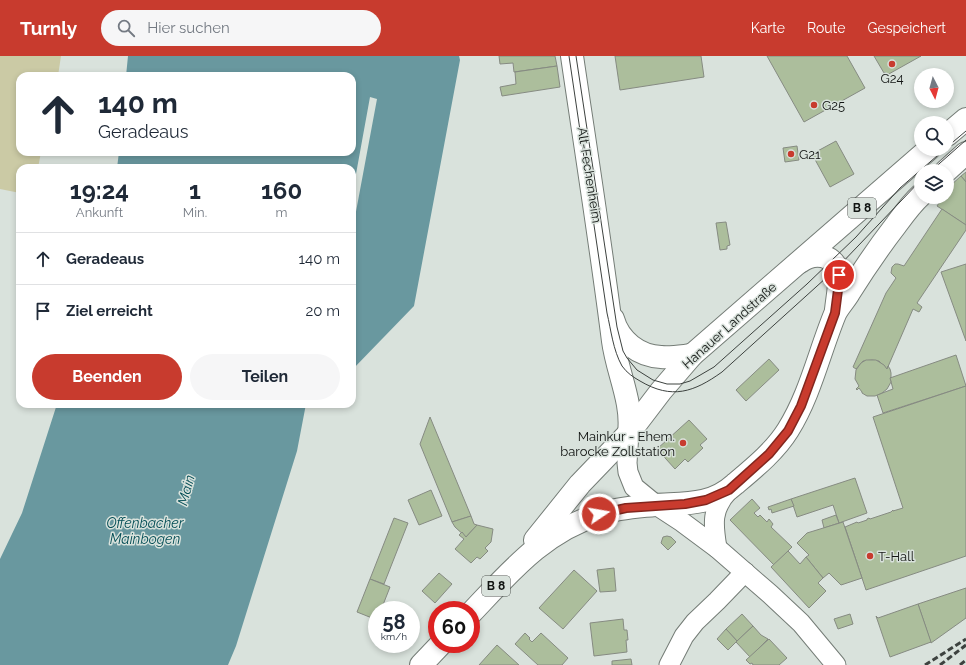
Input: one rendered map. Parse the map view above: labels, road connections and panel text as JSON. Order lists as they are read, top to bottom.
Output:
{
  "streets": {
    "main road": ["Alt-Fechenheim", "B 8", "Hanauer Landstraße"]
  },
  "crossings": [
    ["Alt-Fechenheim", "Hanauer Landstraße"]
  ],
  "water": ["Main", "Offenbacher Mainbogen"],
  "places": [
    "G24",
    "G25",
    "G21",
    "Mainkur - Ehem. barocke Zollstation",
    "T-Hall"
  ],
  "north": "bottom",
  "page": {
    "header": "Turnly",
    "search": "Hier suchen",
    "nav": ["Karte", "Route", "Gespeichert"],
    "turn": ["140 m", "Geradeaus"],
    "eta": [
      "19:24",
      "Ankunft",
      "1",
      "Min.",
      "160",
      "m"
    ],
    "list": [
      {
        "name": "Geradeaus",
        "value": "140 m"
      },
      {
        "name": "Ziel erreicht",
        "value": "20 m"
      }
    ],
    "buttons": ["Beenden", "Teilen"],
    "speed": "58 km/h",
    "limit": "60"
  }
}
